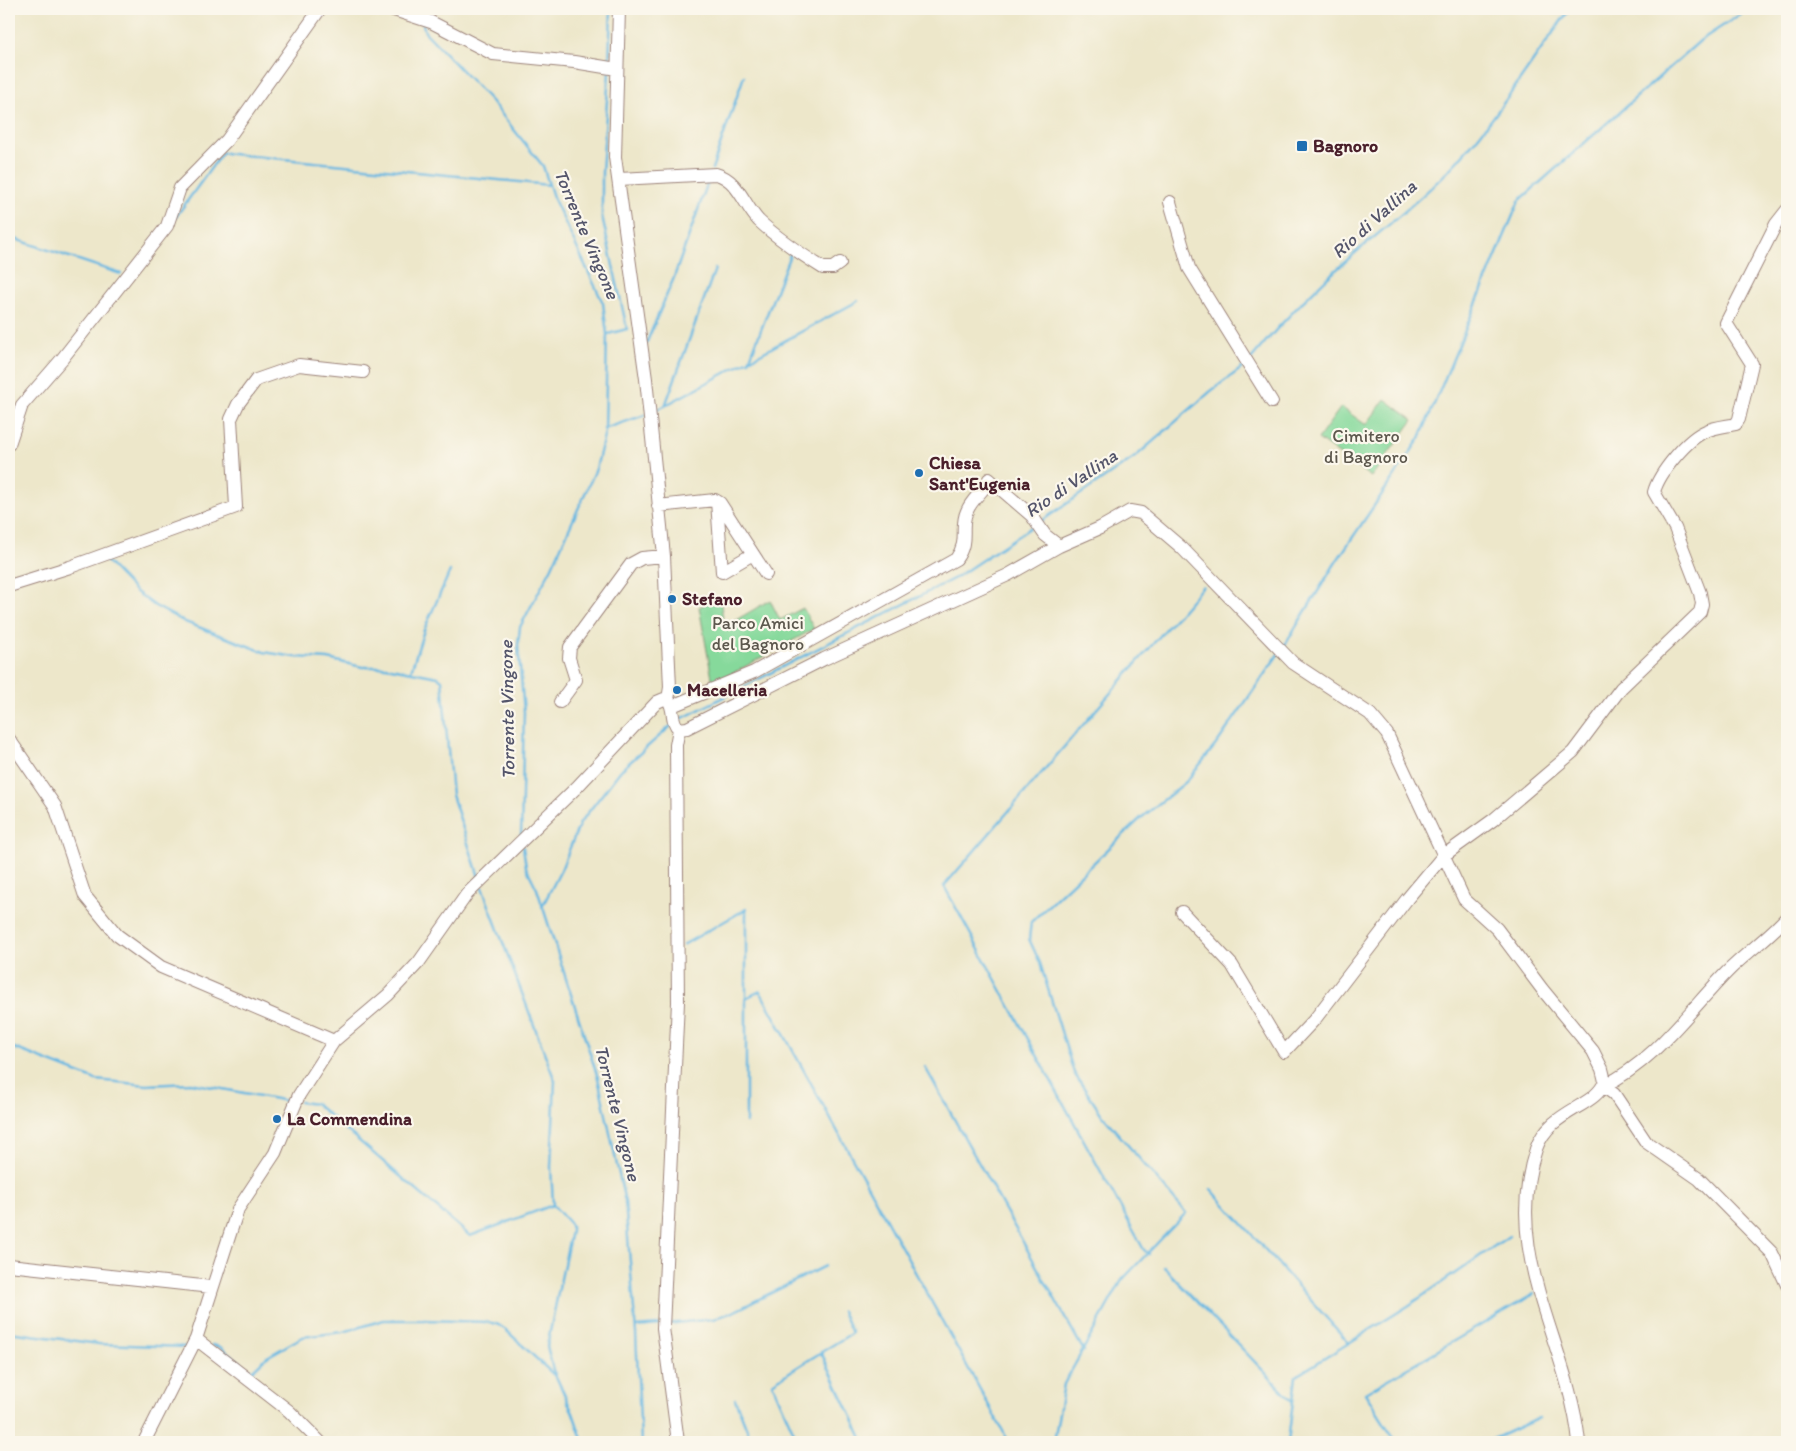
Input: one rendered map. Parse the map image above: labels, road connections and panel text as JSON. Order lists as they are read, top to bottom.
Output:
{
  "water": ["Rio di Vallina", "Torrente Vingone"],
  "parks": ["Cimitero di Bagnoro", "Parco Amici del Bagnoro"],
  "places": {
    "transit": ["Bagnoro"],
    "other": [
      "Chiesa Sant'Eugenia",
      "Stefano",
      "Macelleria",
      "La Commendina"
    ]
  }
}
